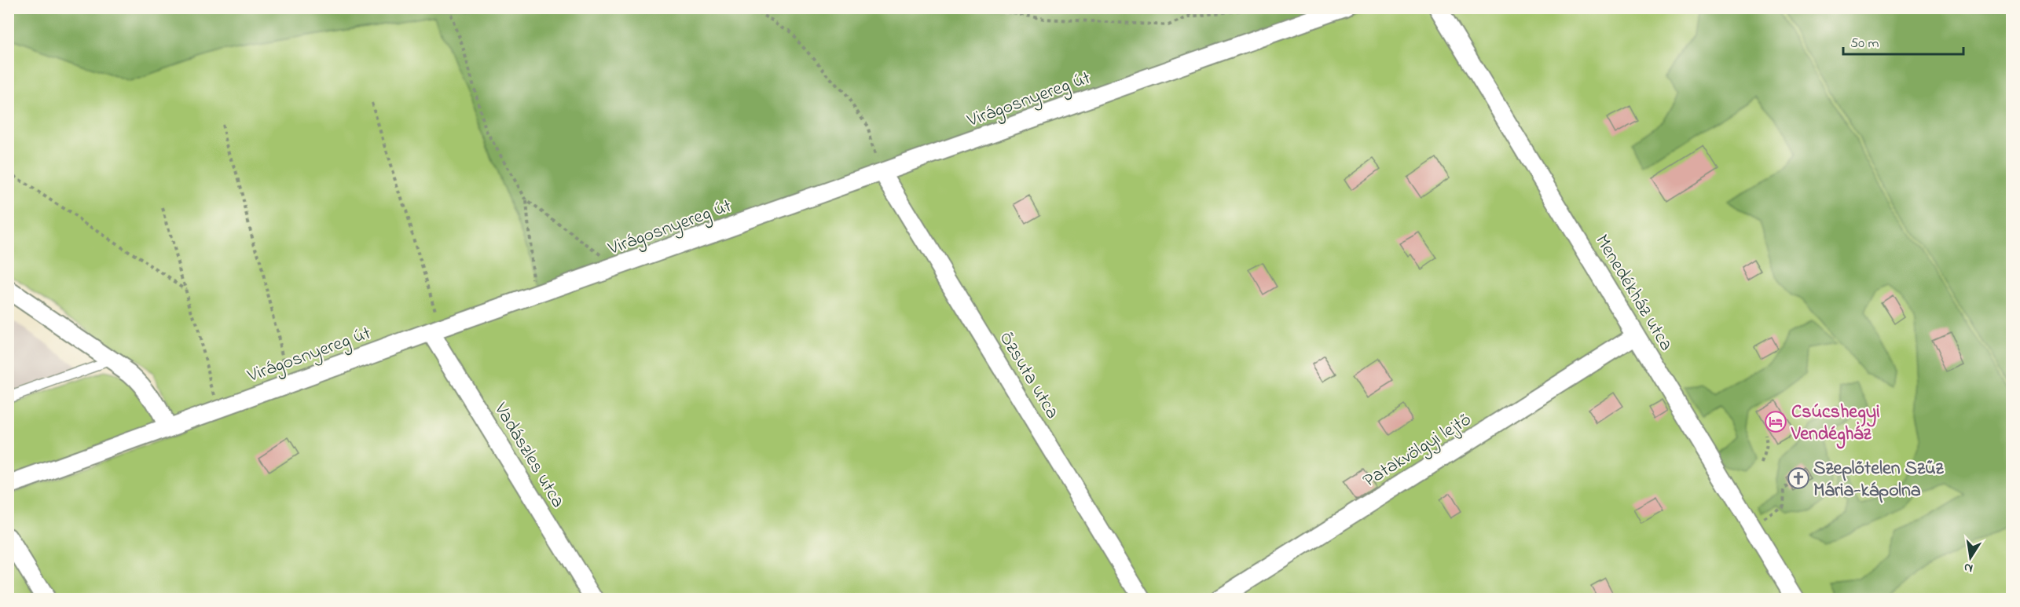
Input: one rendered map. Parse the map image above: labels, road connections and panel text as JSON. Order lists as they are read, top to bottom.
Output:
{
  "streets": {
    "street": [
      "Virágosnyereg út",
      "Menedékház utca",
      "Őzsuta utca",
      "Patakvölgyi lejtő",
      "Vadászles utca"
    ]
  },
  "crossings": [
    ["Virágosnyereg út", "Őzsuta utca"],
    ["Virágosnyereg út", "Vadászles utca"],
    ["Menedékház utca", "Patakvölgyi lejtő"]
  ],
  "places": {
    "hotel": ["Csúcshegyi Vendégház"],
    "church": ["Szeplőtelen Szűz Mária-kápolna"]
  },
  "scale_bar": "50 m",
  "north": "bottom"
}
